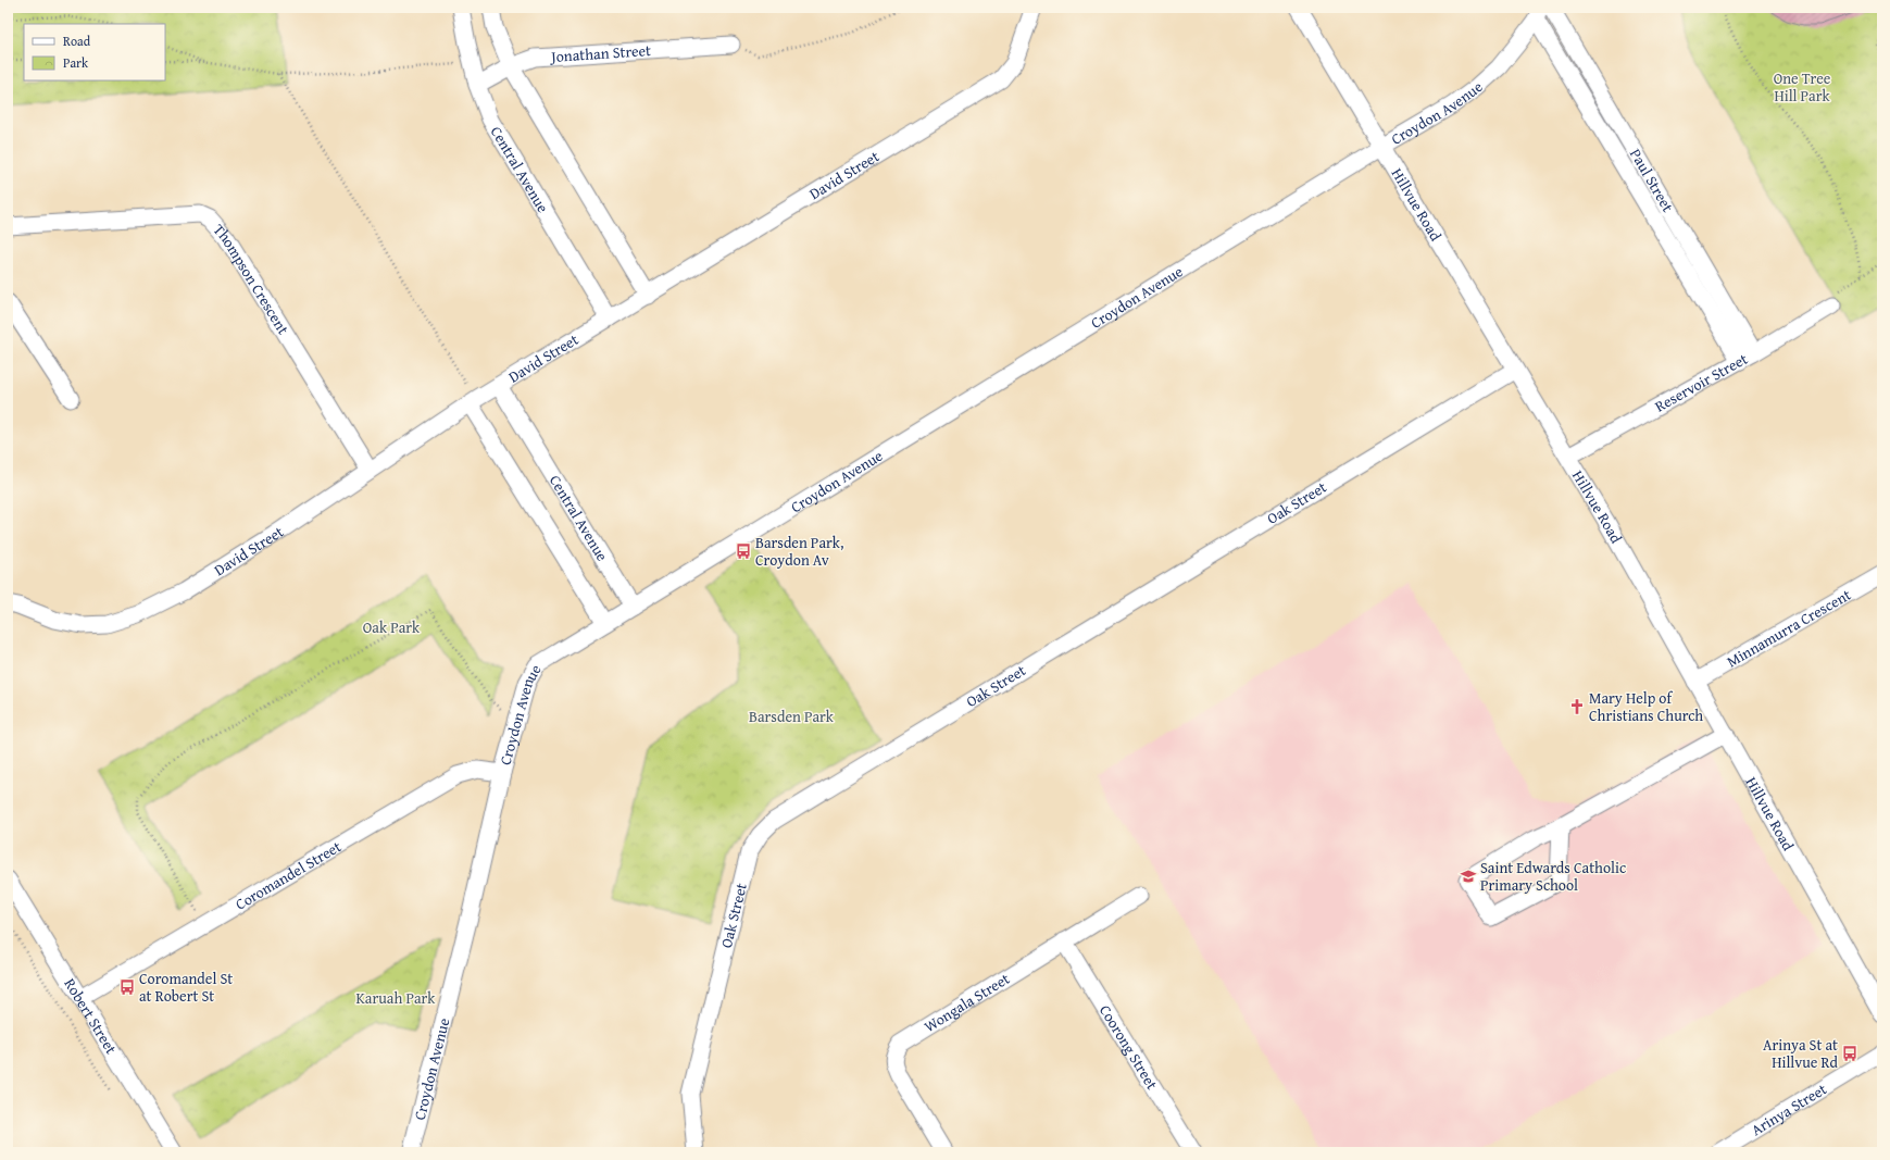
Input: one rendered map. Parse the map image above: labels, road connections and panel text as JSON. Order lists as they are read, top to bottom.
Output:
{
  "streets": {
    "street": [
      "Jonathan Street",
      "Croydon Avenue",
      "Central Avenue",
      "David Street",
      "Paul Street",
      "Hillvue Road",
      "Thompson Crescent",
      "Reservoir Street",
      "Oak Street",
      "Minnamurra Crescent",
      "Coromandel Street",
      "Wongala Street",
      "Robert Street",
      "Coorong Street",
      "Arinya Street"
    ]
  },
  "crossings": [
    ["Jonathan Street", "Central Avenue"],
    ["Croydon Avenue", "Central Avenue"],
    ["Croydon Avenue", "Paul Street"],
    ["Croydon Avenue", "Hillvue Road"],
    ["Croydon Avenue", "Coromandel Street"],
    ["Central Avenue", "David Street"],
    ["David Street", "Thompson Crescent"],
    ["Paul Street", "Reservoir Street"],
    ["Hillvue Road", "Reservoir Street"],
    ["Hillvue Road", "Oak Street"],
    ["Hillvue Road", "Minnamurra Crescent"],
    ["Coromandel Street", "Robert Street"],
    ["Wongala Street", "Coorong Street"]
  ],
  "parks": [
    "One Tree Hill Park",
    "Oak Park",
    "Barsden Park",
    "Karuah Park"
  ],
  "places": {
    "bus stop": ["Barsden Park, Croydon Av", "Coromandel St at Robert St", "Arinya St at Hillvue Rd"],
    "church": ["Mary Help of Christians Church"],
    "school or university": ["Saint Edwards Catholic Primary School"]
  },
  "legend": ["Road", "Park"]
}
